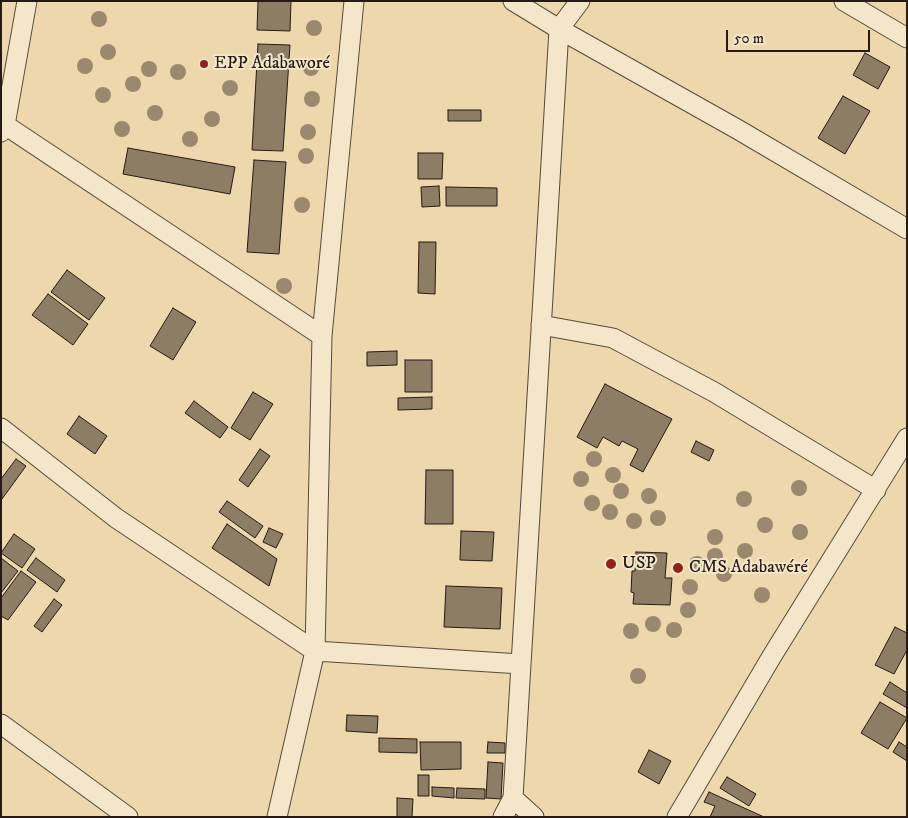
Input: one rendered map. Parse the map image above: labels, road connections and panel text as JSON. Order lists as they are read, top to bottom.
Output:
{
  "places": ["EPP Adabaworé", "USP", "CMS Adabawéré"],
  "scale_bar": "50 m"
}
